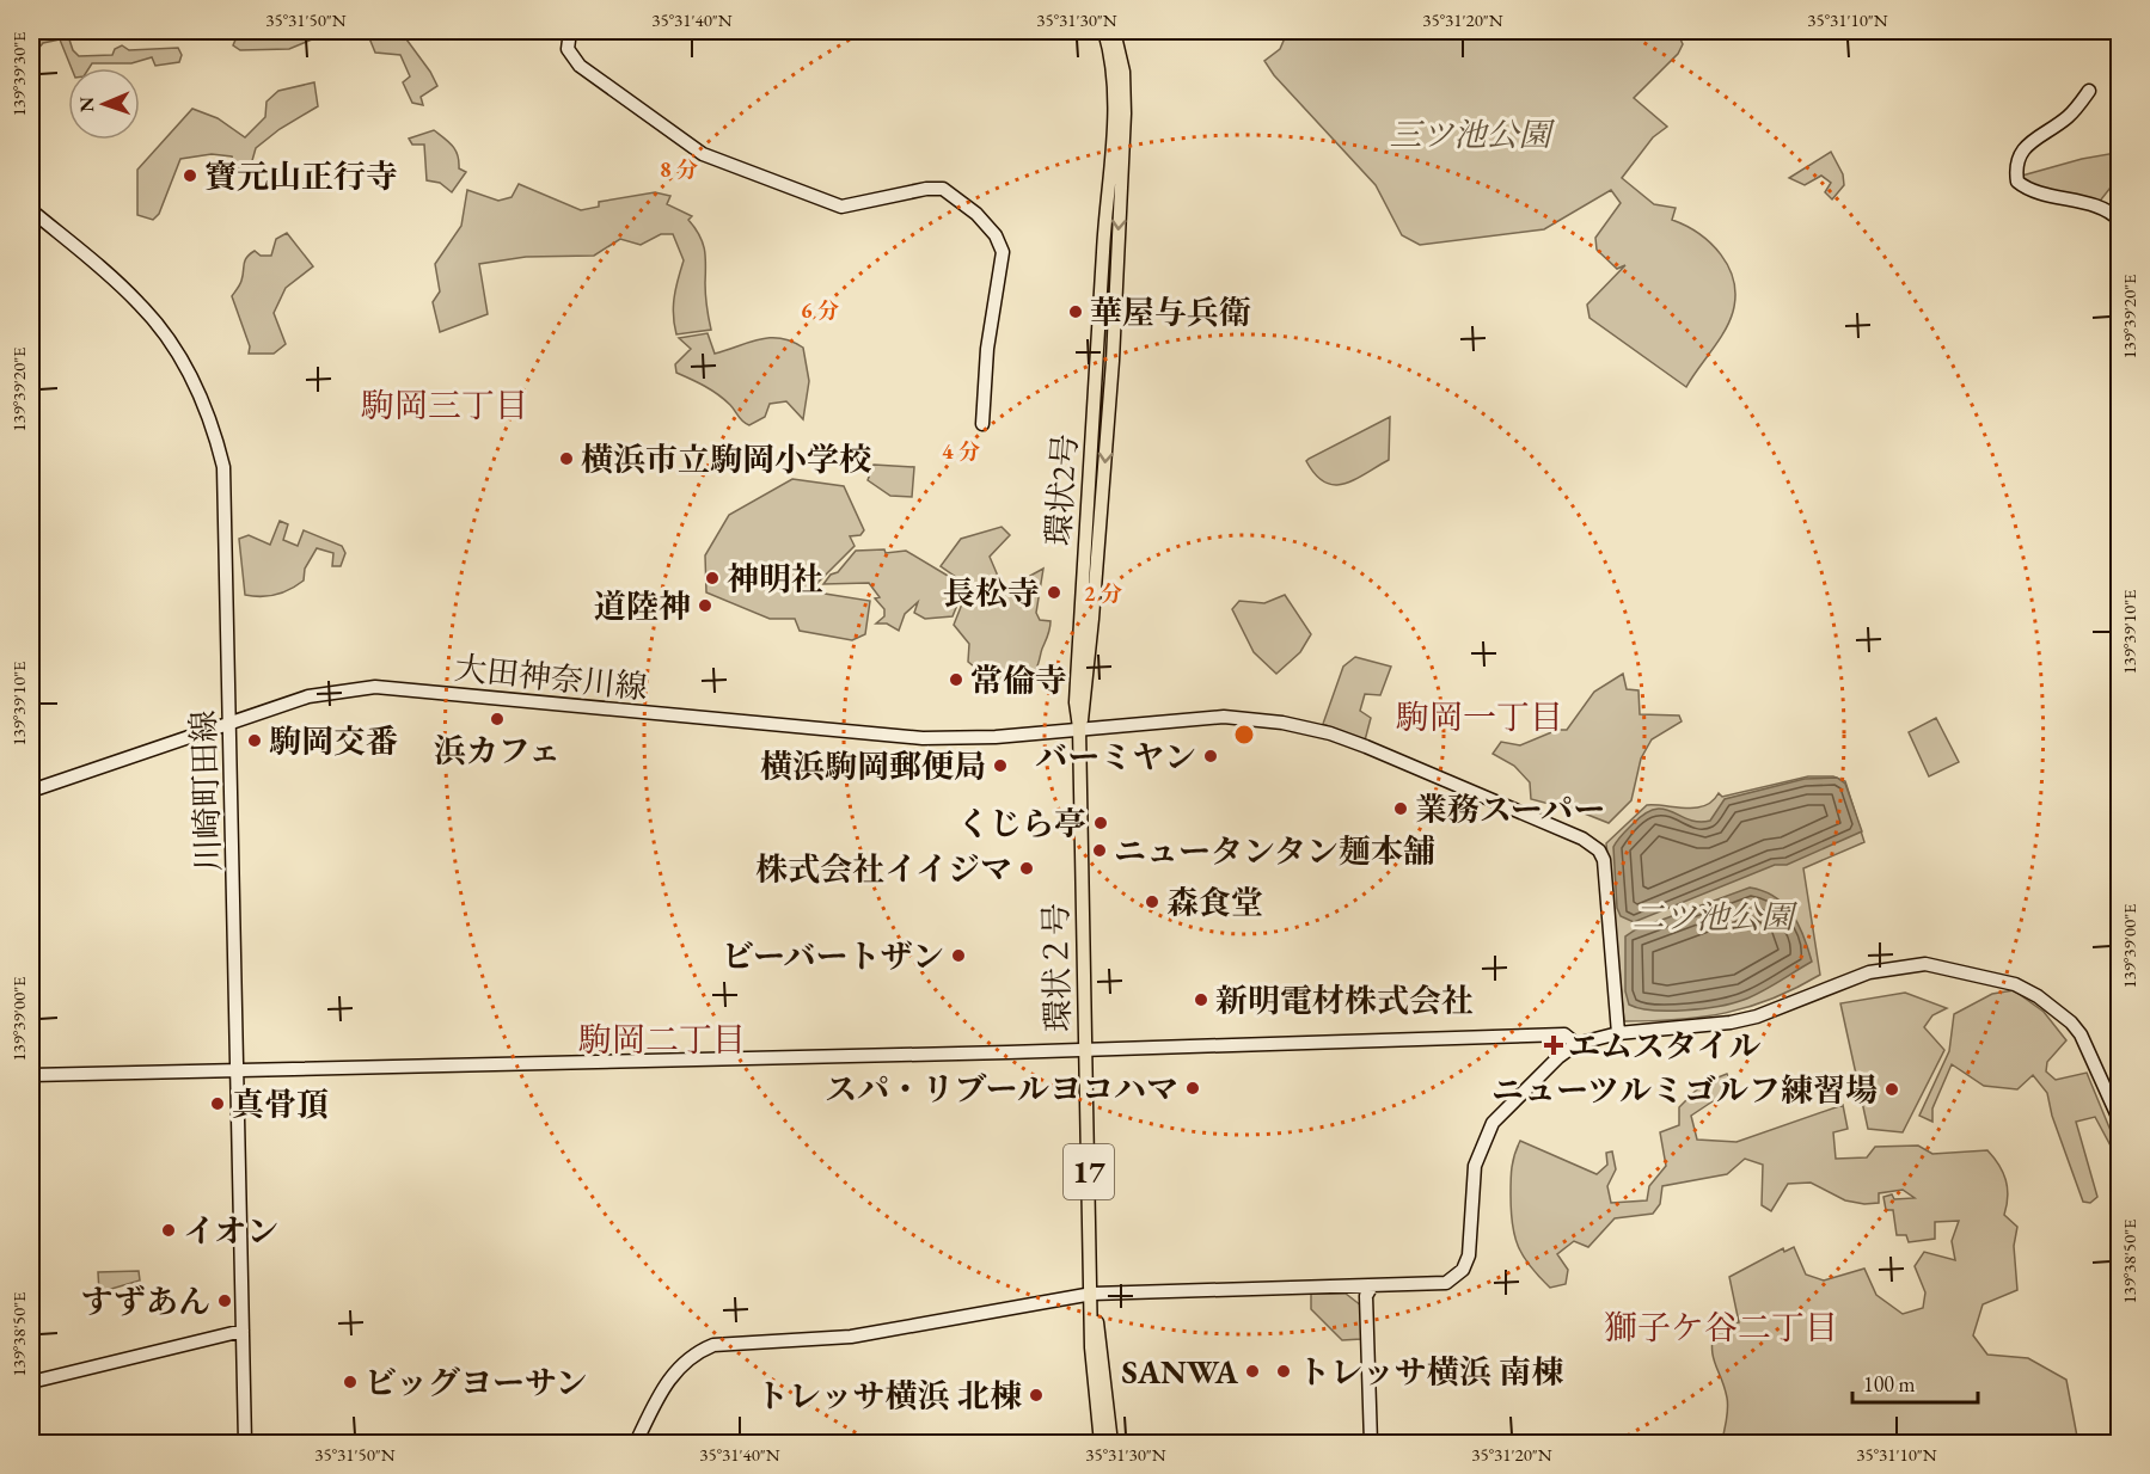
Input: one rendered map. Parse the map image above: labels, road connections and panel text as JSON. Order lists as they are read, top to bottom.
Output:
{
  "streets": {
    "main road": ["環状2号", "環状２号", "17"],
    "street": ["大田神奈川線", "川崎町田線"]
  },
  "crossings": [
    ["環状2号", "大田神奈川線"],
    ["環状2号", "環状２号"],
    ["大田神奈川線", "川崎町田線"],
    ["大田神奈川線", "環状２号"],
    ["環状２号", "17"]
  ],
  "districts": [
    "駒岡三丁目",
    "駒岡一丁目",
    "駒岡二丁目",
    "獅子ケ谷二丁目"
  ],
  "parks": ["三ツ池公園", "二ツ池公園"],
  "places": {
    "other": [
      "寶元山正行寺",
      "華屋与兵衛",
      "横浜市立駒岡小学校",
      "神明社",
      "長松寺",
      "道陸神",
      "常倫寺",
      "浜カフェ",
      "駒岡交番",
      "バーミヤン",
      "横浜駒岡郵便局",
      "業務スーパー",
      "くじら亭",
      "ニュータンタン麺本舗",
      "株式会社イイジマ",
      "森食堂",
      "ビーバートザン",
      "新明電材株式会社",
      "スパ・リブールヨコハマ",
      "ニューツルミゴルフ練習場",
      "真骨頂",
      "イオン",
      "すずあん",
      "SANWA",
      "トレッサ横浜 南棟",
      "ビッグヨーサン",
      "トレッサ横浜 北棟"
    ],
    "health": ["エムスタイル"]
  },
  "scale_bar": "100 m",
  "north": "left",
  "coordinates": [
    "35°31'50\"N",
    "35°31'40\"N",
    "35°31'30\"N",
    "35°31'20\"N",
    "35°31'10\"N",
    "139°39'30\"E",
    "139°39'20\"E",
    "139°39'10\"E",
    "139°39'00\"E",
    "139°38'50\"E"
  ],
  "rings": [
    "8 分",
    "6 分",
    "4 分",
    "2 分"
  ]
}
